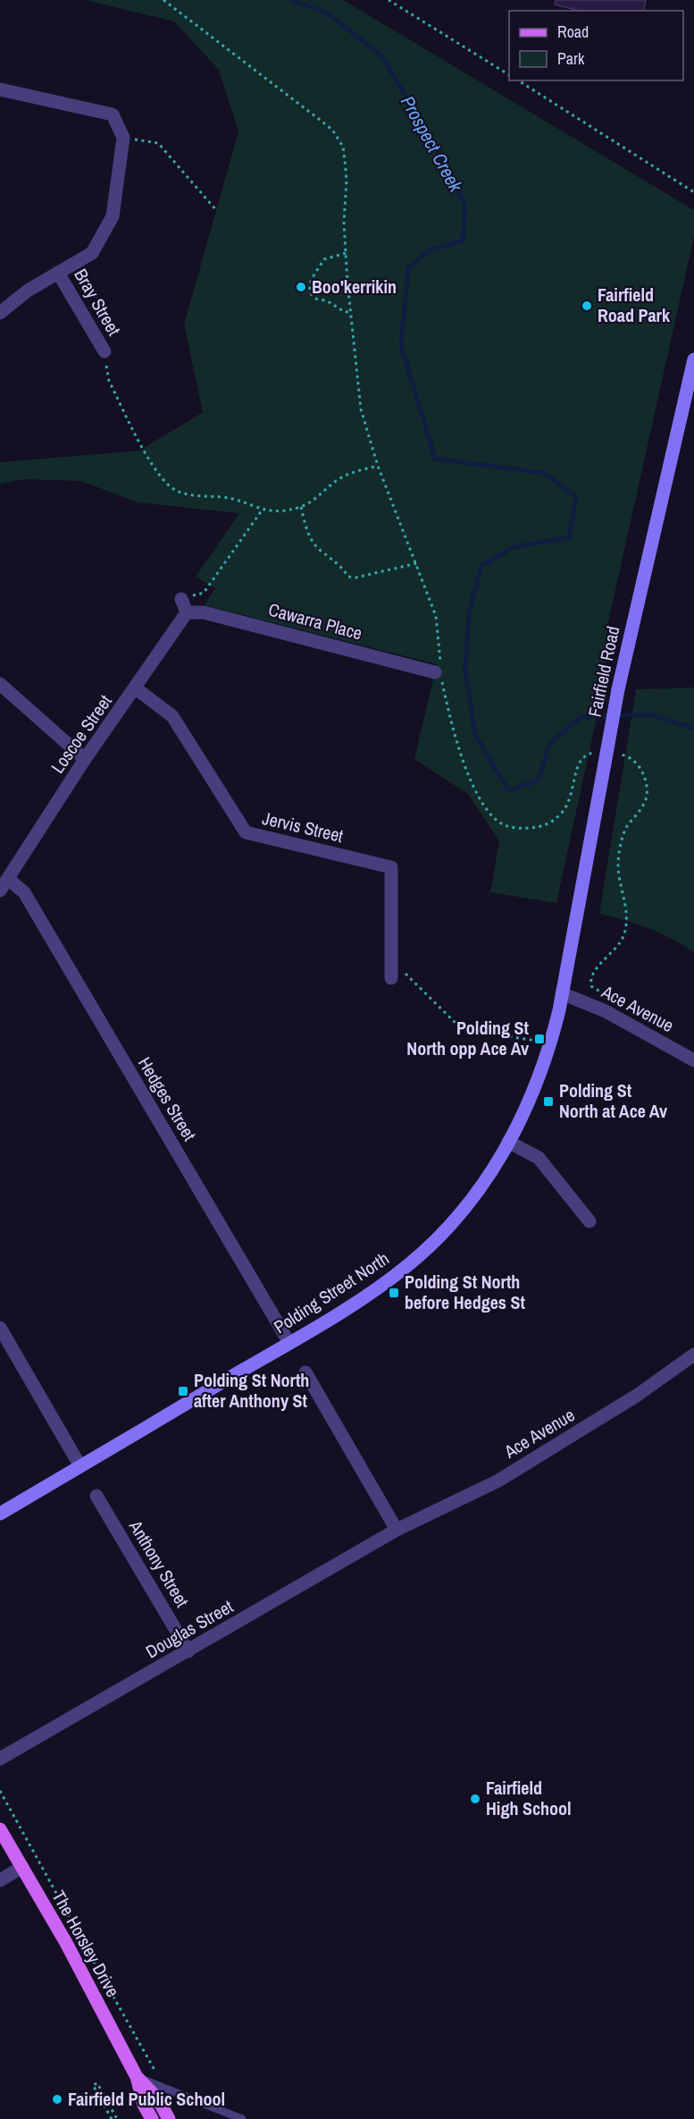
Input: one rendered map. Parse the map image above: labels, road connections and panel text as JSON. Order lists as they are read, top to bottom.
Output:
{
  "streets": {
    "main road": ["Fairfield Road", "Polding Street North", "The Horsley Drive"],
    "street": [
      "Bray Street",
      "Cawarra Place",
      "Loscoe Street",
      "Jervis Street",
      "Ace Avenue",
      "Hedges Street",
      "Anthony Street",
      "Douglas Street"
    ]
  },
  "crossings": [
    ["Cawarra Place", "Loscoe Street"],
    ["Fairfield Road", "Ace Avenue"],
    ["Fairfield Road", "Polding Street North"],
    ["Loscoe Street", "Jervis Street"],
    ["Loscoe Street", "Hedges Street"],
    ["Ace Avenue", "Polding Street North"],
    ["Ace Avenue", "Douglas Street"],
    ["Hedges Street", "Polding Street North"],
    ["Anthony Street", "Douglas Street"]
  ],
  "water": ["Prospect Creek"],
  "places": {
    "other": [
      "Boo'kerrikin",
      "Fairfield Road Park",
      "Fairfield High School",
      "Fairfield Public School"
    ],
    "transit": [
      "Polding St North opp Ace Av",
      "Polding St North at Ace Av",
      "Polding St North before Hedges St",
      "Polding St North after Anthony St"
    ]
  },
  "legend": ["Road", "Park"]
}
